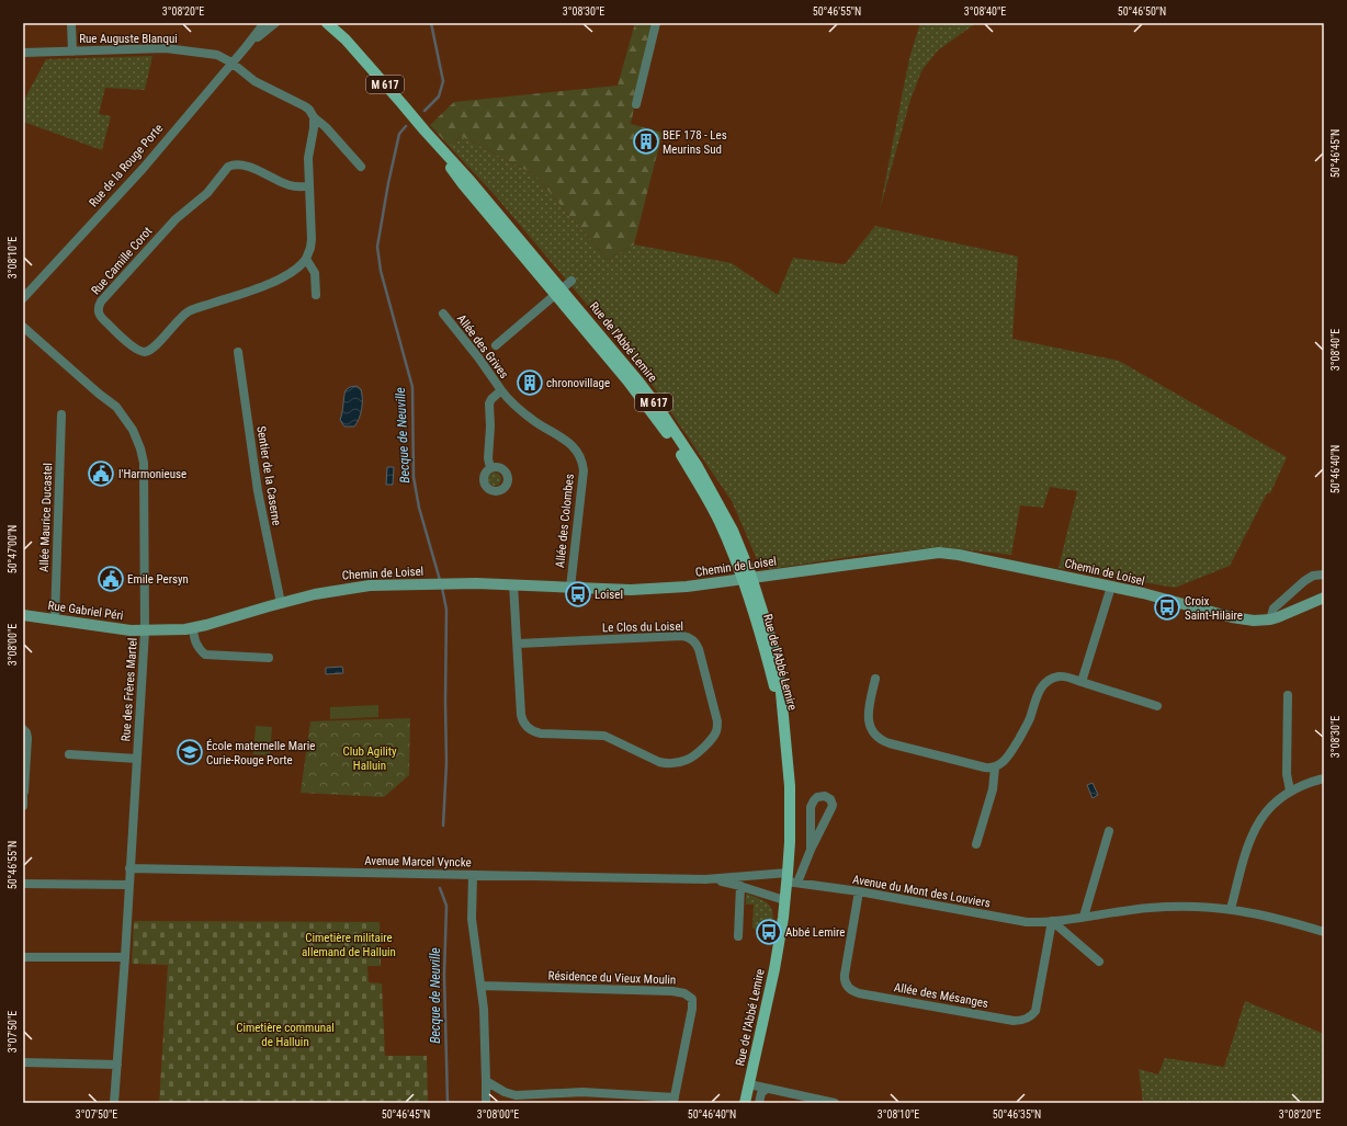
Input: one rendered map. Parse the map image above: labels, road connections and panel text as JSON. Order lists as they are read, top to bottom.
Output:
{
  "streets": {
    "main road": ["M 617", "Rue de l'Abbé Lemire"],
    "street": [
      "Rue Auguste Blanqui",
      "Rue de la Rouge Porte",
      "Rue Camille Corot",
      "Allée des Grives",
      "Sentier de la Caserne",
      "Allée Maurice Ducastel",
      "Allée des Colombes",
      "Chemin de Loisel",
      "Rue Gabriel Péri",
      "Le Clos du Loisel",
      "Rue des Frères Martel",
      "Avenue Marcel Vyncke",
      "Avenue du Mont des Louviers",
      "Résidence du Vieux Moulin",
      "Allée des Mésanges"
    ]
  },
  "crossings": [
    ["Rue Auguste Blanqui", "Rue de la Rouge Porte"],
    ["Rue de l'Abbé Lemire", "Chemin de Loisel"],
    ["Rue de l'Abbé Lemire", "Avenue Marcel Vyncke"],
    ["Rue de l'Abbé Lemire", "Avenue du Mont des Louviers"],
    ["Allée des Grives", "Allée des Colombes"],
    ["Sentier de la Caserne", "Chemin de Loisel"],
    ["Allée Maurice Ducastel", "Rue Gabriel Péri"],
    ["Allée des Colombes", "Chemin de Loisel"],
    ["Chemin de Loisel", "Rue Gabriel Péri"],
    ["Chemin de Loisel", "Le Clos du Loisel"],
    ["Chemin de Loisel", "Rue des Frères Martel"],
    ["Rue Gabriel Péri", "Rue des Frères Martel"],
    ["Rue des Frères Martel", "Avenue Marcel Vyncke"],
    ["Avenue Marcel Vyncke", "Avenue du Mont des Louviers"],
    ["Avenue du Mont des Louviers", "Allée des Mésanges"]
  ],
  "water": ["Becque de Neuville"],
  "parks": ["Club Agility Halluin", "Cimetière militaire allemand de Halluin", "Cimetière communal de Halluin"],
  "places": {
    "building": ["BEF 178 - Les Meurins Sud", "chronovillage"],
    "public building": ["l'Harmonieuse", "Emile Persyn"],
    "bus stop": ["Loisel", "Croix Saint-Hilaire", "Abbé Lemire"],
    "school or university": ["École maternelle Marie Curie-Rouge Porte"]
  },
  "coordinates": [
    "3°08'20\"E",
    "3°08'30\"E",
    "50°46'55\"N",
    "3°08'40\"E",
    "50°46'50\"N",
    "50°46'45\"N",
    "3°08'10\"E",
    "50°46'40\"N",
    "50°47'00\"N",
    "3°08'00\"E",
    "3°07'50\"E",
    "50°46'35\"N"
  ]
}
